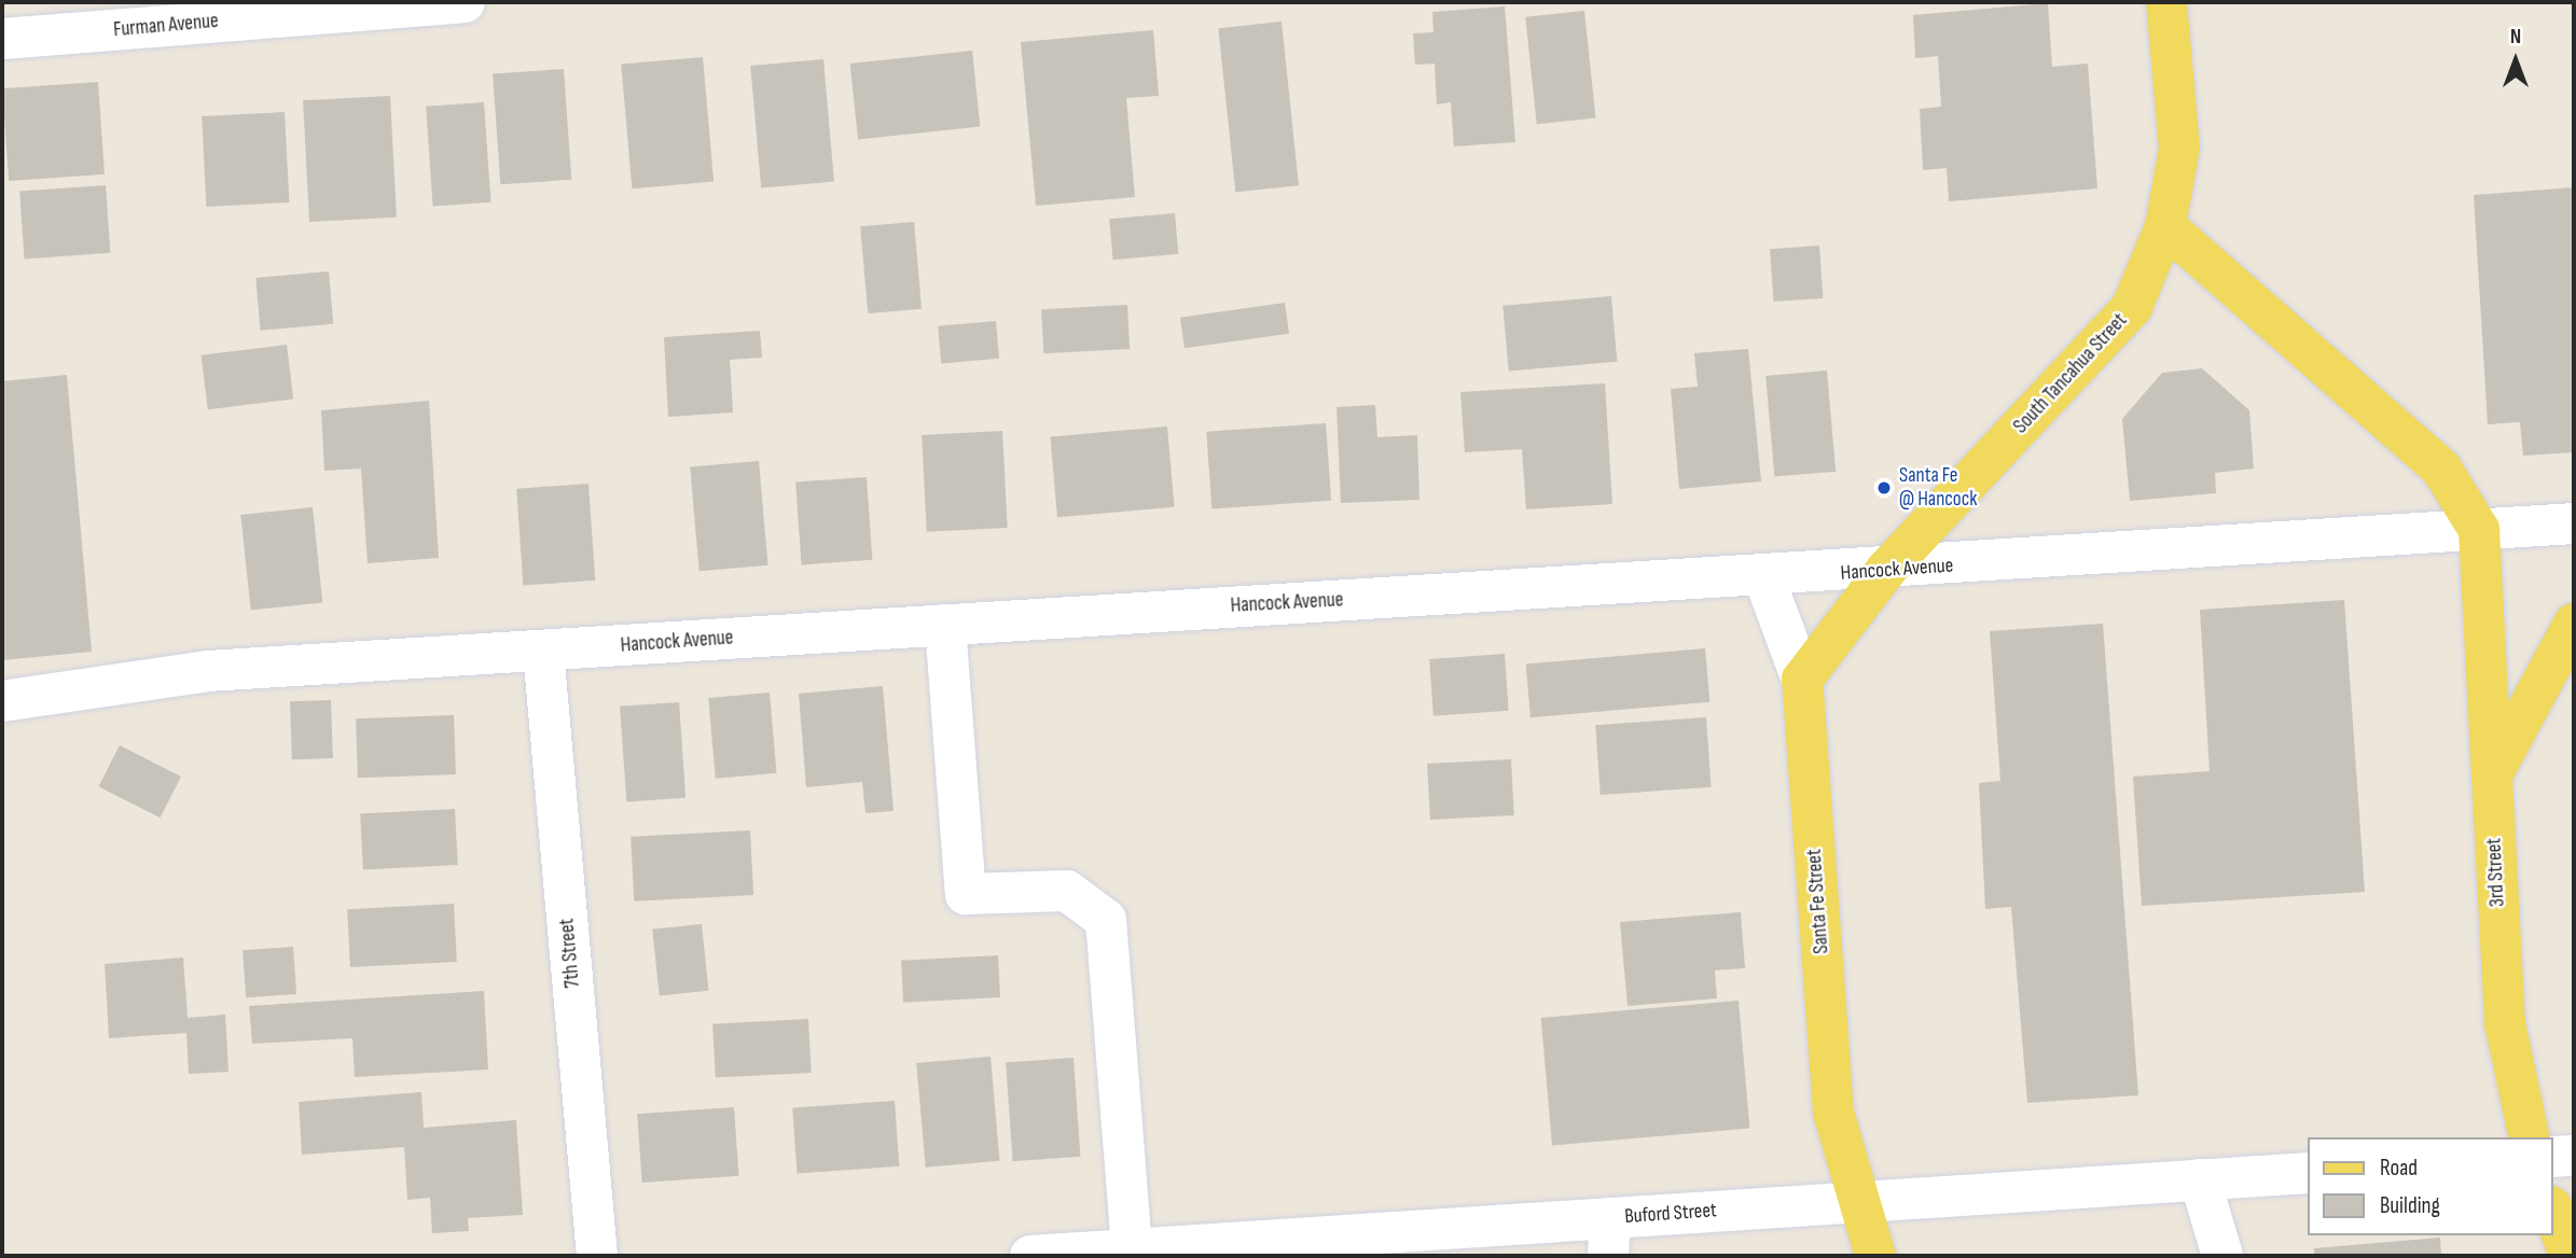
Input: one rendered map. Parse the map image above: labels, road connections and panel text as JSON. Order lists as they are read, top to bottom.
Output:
{
  "streets": {
    "main road": ["South Tancahua Street", "3rd Street", "Santa Fe Street"],
    "street": [
      "Furman Avenue",
      "Hancock Avenue",
      "7th Street",
      "Buford Street"
    ]
  },
  "crossings": [
    ["South Tancahua Street", "Hancock Avenue"],
    ["Hancock Avenue", "3rd Street"],
    ["Hancock Avenue", "7th Street"],
    ["Santa Fe Street", "Buford Street"]
  ],
  "places": ["Santa Fe @ Hancock"],
  "legend": ["Road", "Building"],
  "north": "top"
}
